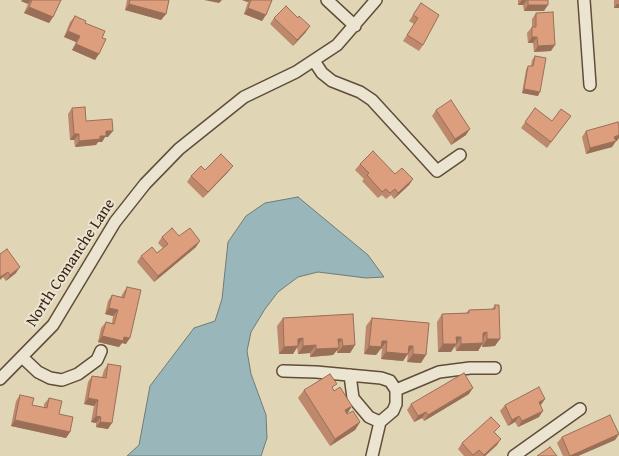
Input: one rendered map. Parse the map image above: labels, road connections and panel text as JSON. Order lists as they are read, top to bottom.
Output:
{
  "streets": {
    "street": ["North Comanche Lane"]
  }
}
